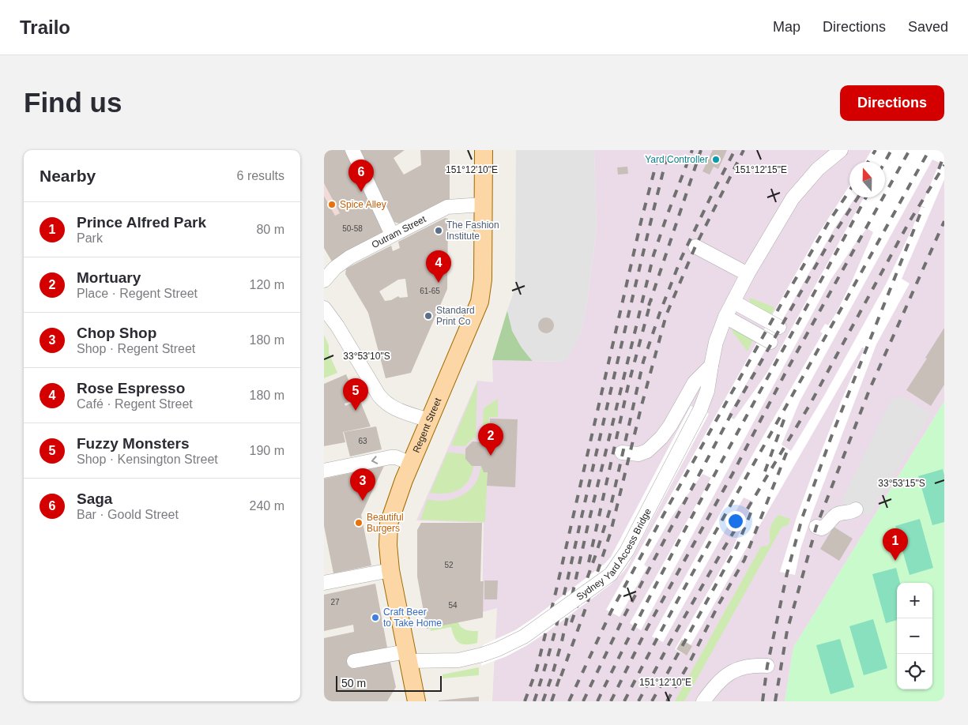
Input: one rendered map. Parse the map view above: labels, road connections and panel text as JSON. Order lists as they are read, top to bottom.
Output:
{
  "streets": {
    "main road": ["Regent Street"],
    "street": ["Outram Street", "Sydney Yard Access Bridge"]
  },
  "crossings": [
    ["Outram Street", "Regent Street"],
    ["Regent Street", "Sydney Yard Access Bridge"]
  ],
  "places": [
    "Yard Controller",
    "Spice Alley",
    "The Fashion Institute",
    "Standard Print Co",
    "Beautiful Burgers",
    "Craft Beer to Take Home"
  ],
  "house_numbers": [
    "50-58",
    "61-65",
    "63",
    "52",
    "27",
    "54"
  ],
  "scale_bar": "50 m",
  "north": "top",
  "page": {
    "header": "Trailo",
    "nav": ["Map", "Directions", "Saved"],
    "buttons": "Directions",
    "title": "Find us",
    "heading": ["Nearby", "6 results"],
    "pins": [
      "6",
      "4",
      "5",
      "2",
      "3",
      "1"
    ],
    "list": [
      {
        "mark": "1",
        "name": "Prince Alfred Park",
        "note": "Park",
        "value": "80 m"
      },
      {
        "mark": "2",
        "name": "Mortuary",
        "note": "Place · Regent Street",
        "value": "120 m"
      },
      {
        "mark": "3",
        "name": "Chop Shop",
        "note": "Shop · Regent Street",
        "value": "180 m"
      },
      {
        "mark": "4",
        "name": "Rose Espresso",
        "note": "Café · Regent Street",
        "value": "180 m"
      },
      {
        "mark": "5",
        "name": "Fuzzy Monsters",
        "note": "Shop · Kensington Street",
        "value": "190 m"
      },
      {
        "mark": "6",
        "name": "Saga",
        "note": "Bar · Goold Street",
        "value": "240 m"
      }
    ],
    "map_buttons": ["+", "−"],
    "scale": "50 m"
  },
  "coordinates": [
    "151°12'15\"E",
    "151°12'10\"E",
    "33°53'10\"S",
    "33°53'15\"S"
  ]
}
